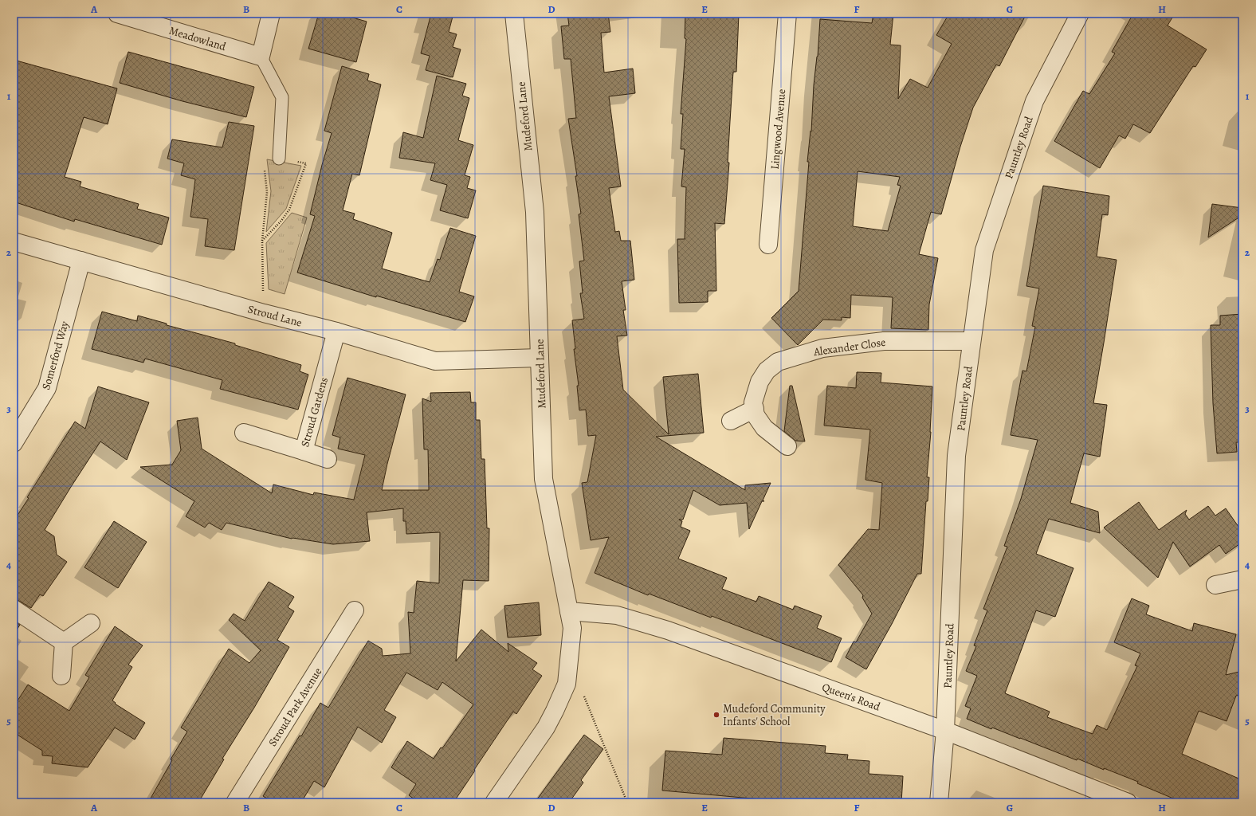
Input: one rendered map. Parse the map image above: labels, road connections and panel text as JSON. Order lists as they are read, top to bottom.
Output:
{
  "streets": {
    "street": [
      "Meadowland",
      "Mudeford Lane",
      "Lingwood Avenue",
      "Pauntley Road",
      "Stroud Lane",
      "Alexander Close",
      "Somerford Way",
      "Stroud Gardens",
      "Queen's Road",
      "Stroud Park Avenue"
    ]
  },
  "crossings": [
    ["Mudeford Lane", "Stroud Lane"],
    ["Mudeford Lane", "Queen's Road"],
    ["Pauntley Road", "Alexander Close"],
    ["Pauntley Road", "Queen's Road"],
    ["Stroud Lane", "Somerford Way"],
    ["Stroud Lane", "Stroud Gardens"]
  ],
  "places": ["Mudeford Community Infants' School"],
  "grid": {
    "columns": [
      "A",
      "B",
      "C",
      "D",
      "E",
      "F",
      "G",
      "H"
    ],
    "rows": [
      "1",
      "2",
      "3",
      "4",
      "5"
    ]
  }
}
